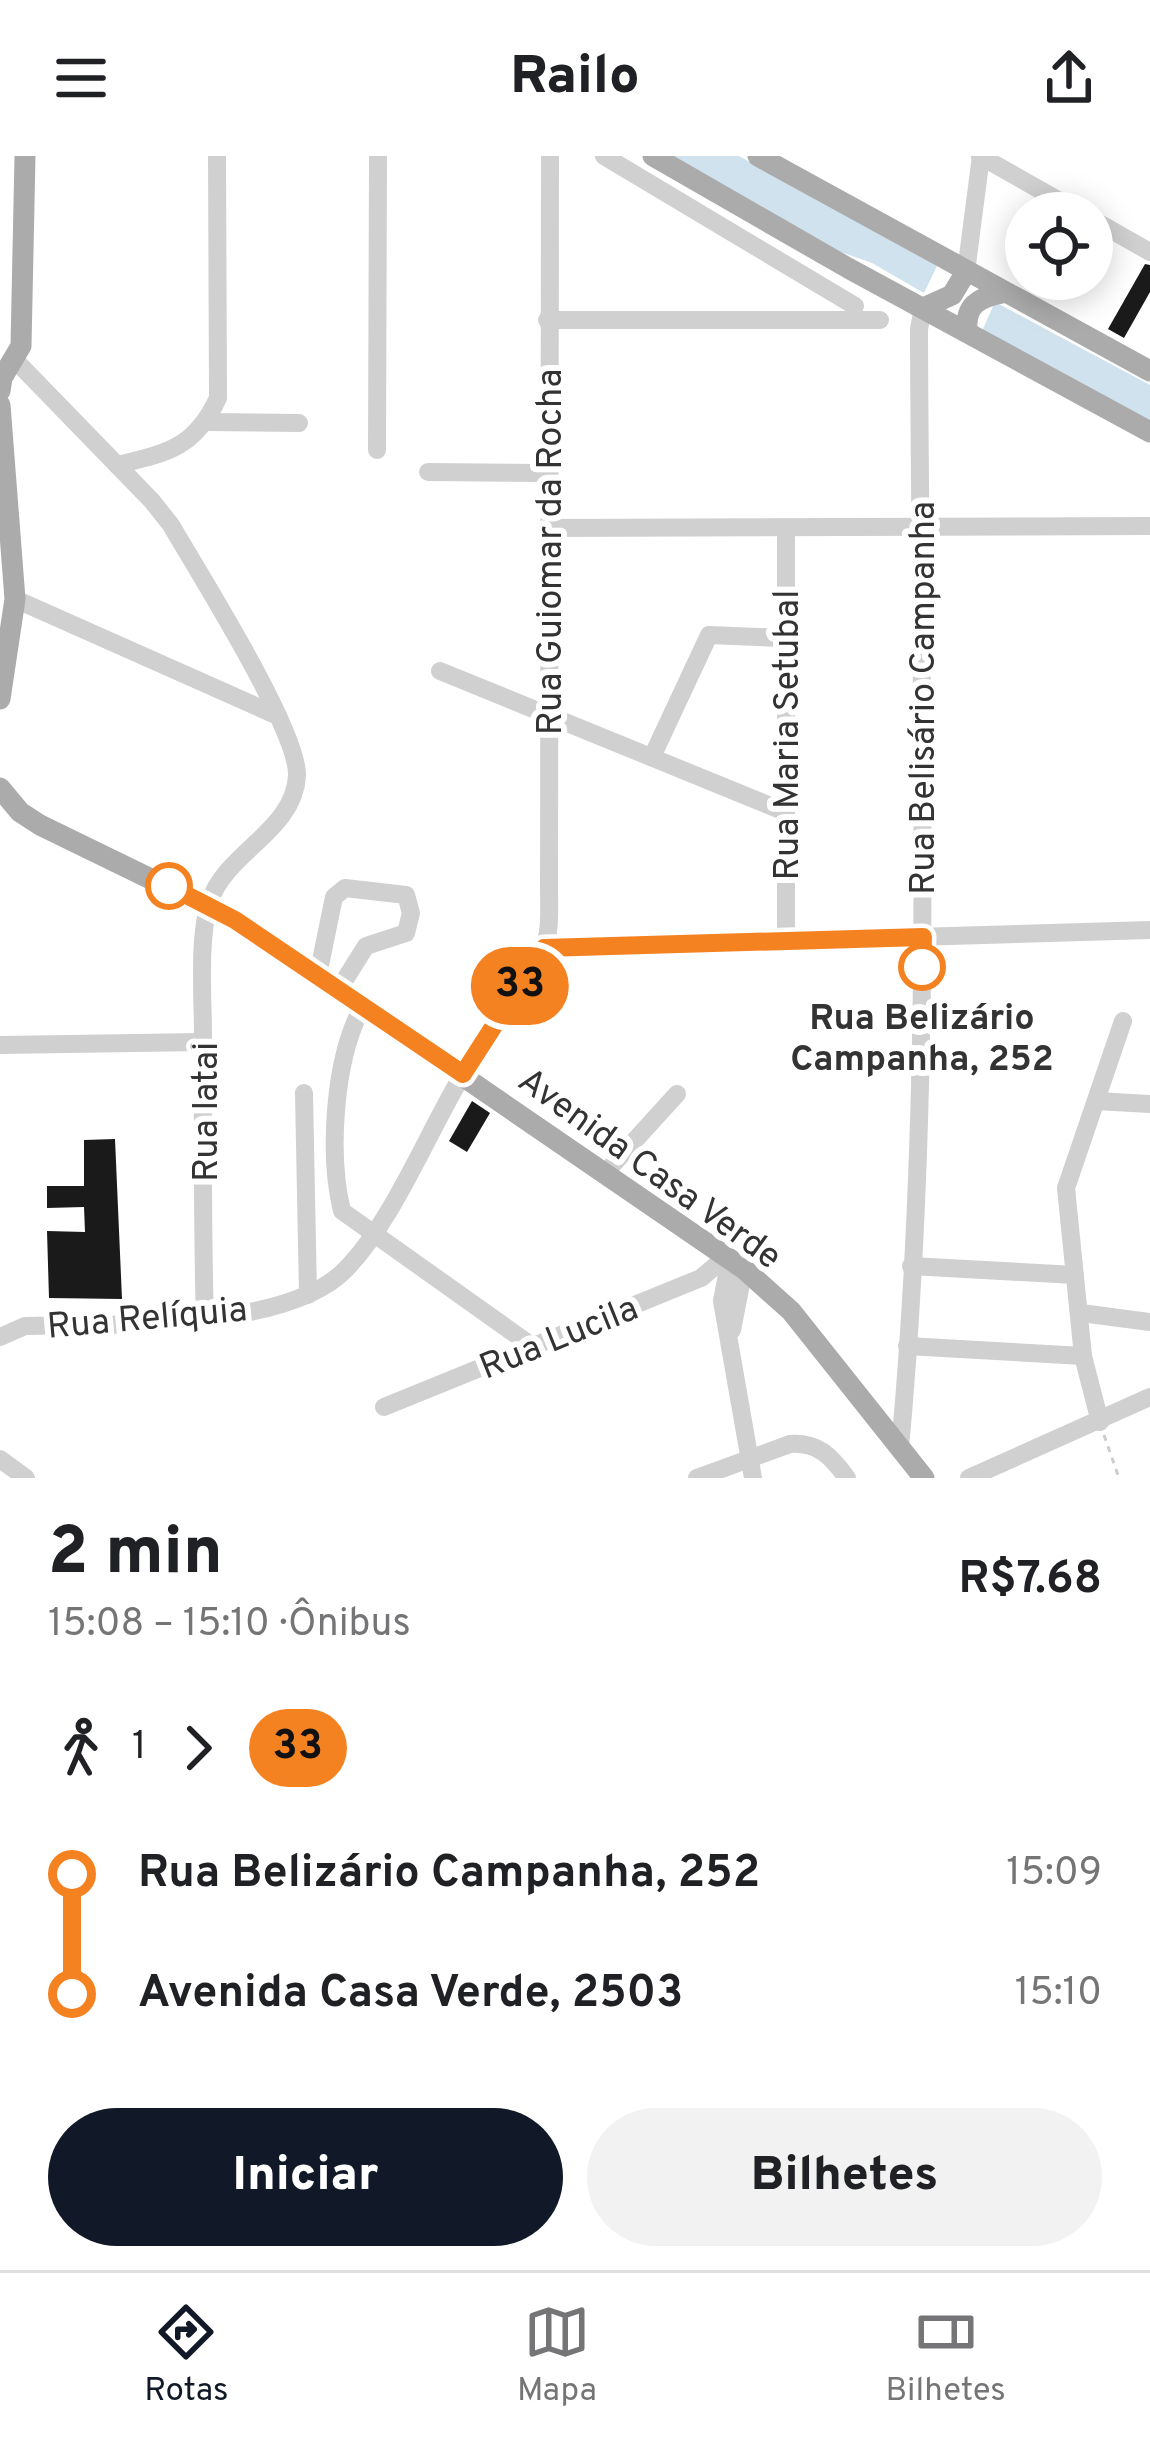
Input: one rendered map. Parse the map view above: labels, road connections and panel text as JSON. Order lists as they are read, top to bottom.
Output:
{
  "streets": {
    "main road": ["Avenida Casa Verde"],
    "street": [
      "Rua Guiomar da Rocha",
      "Rua Belisário Campanha",
      "Rua Maria Setubal",
      "Rua Iatai",
      "Rua Relíquia",
      "Rua Lucila"
    ]
  },
  "crossings": [
    ["Rua Guiomar da Rocha", "Rua Relíquia"],
    ["Rua Belisário Campanha", "Avenida Casa Verde"],
    ["Rua Iatai", "Avenida Casa Verde"],
    ["Rua Iatai", "Rua Relíquia"],
    ["Avenida Casa Verde", "Rua Relíquia"],
    ["Avenida Casa Verde", "Rua Lucila"]
  ],
  "places": ["Rua Belizário Campanha, 252"],
  "lines": ["bus line 33"],
  "page": {
    "header": "Railo",
    "on_map": "33",
    "heading": ["2 min", "15:08 – 15:10 · Ônibus", "R$7.68"],
    "legs": ["1", "33"],
    "list": [
      {
        "name": "Rua Belizário Campanha, 252",
        "value": "15:09"
      },
      {
        "name": "Avenida Casa Verde, 2503",
        "value": "15:10"
      }
    ],
    "buttons": ["Iniciar", "Bilhetes"],
    "tabs": ["Rotas", "Mapa", "Bilhetes"]
  }
}
